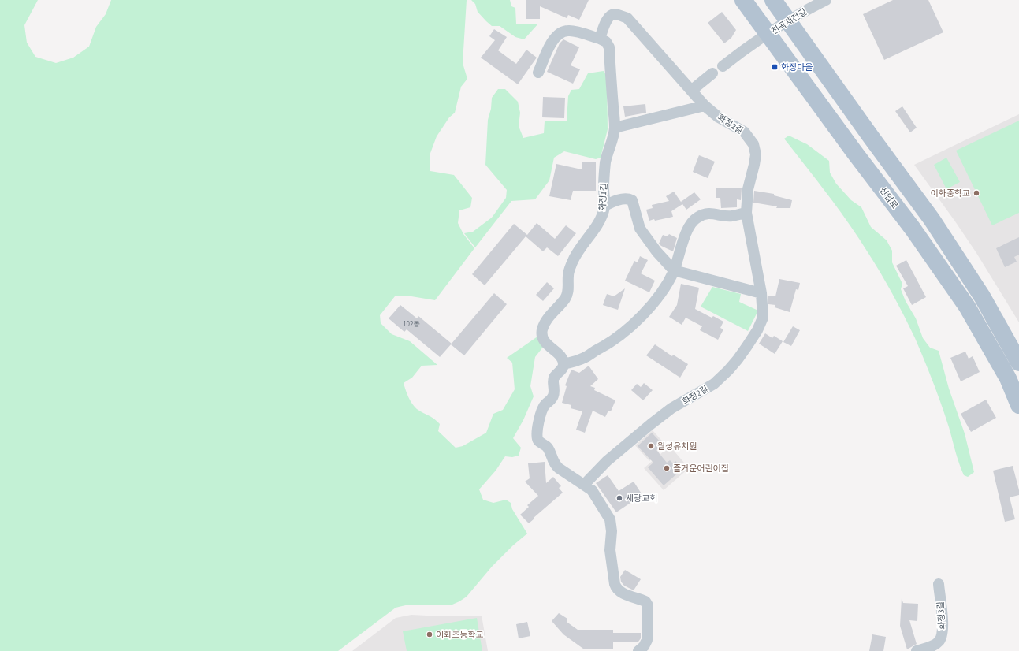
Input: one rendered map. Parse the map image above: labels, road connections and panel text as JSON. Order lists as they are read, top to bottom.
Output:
{
  "streets": {
    "main road": ["산업로"],
    "street": [
      "천곡재전길",
      "화정2길",
      "화정1길",
      "화정3길"
    ]
  },
  "crossings": [
    ["천곡재전길", "산업로"]
  ],
  "places": {
    "transit": ["화정마을"],
    "other": [
      "이화중학교",
      "월성유치원",
      "즐거운어린이집",
      "세광교회",
      "이화초등학교"
    ]
  },
  "house_numbers": ["102동"]
}
